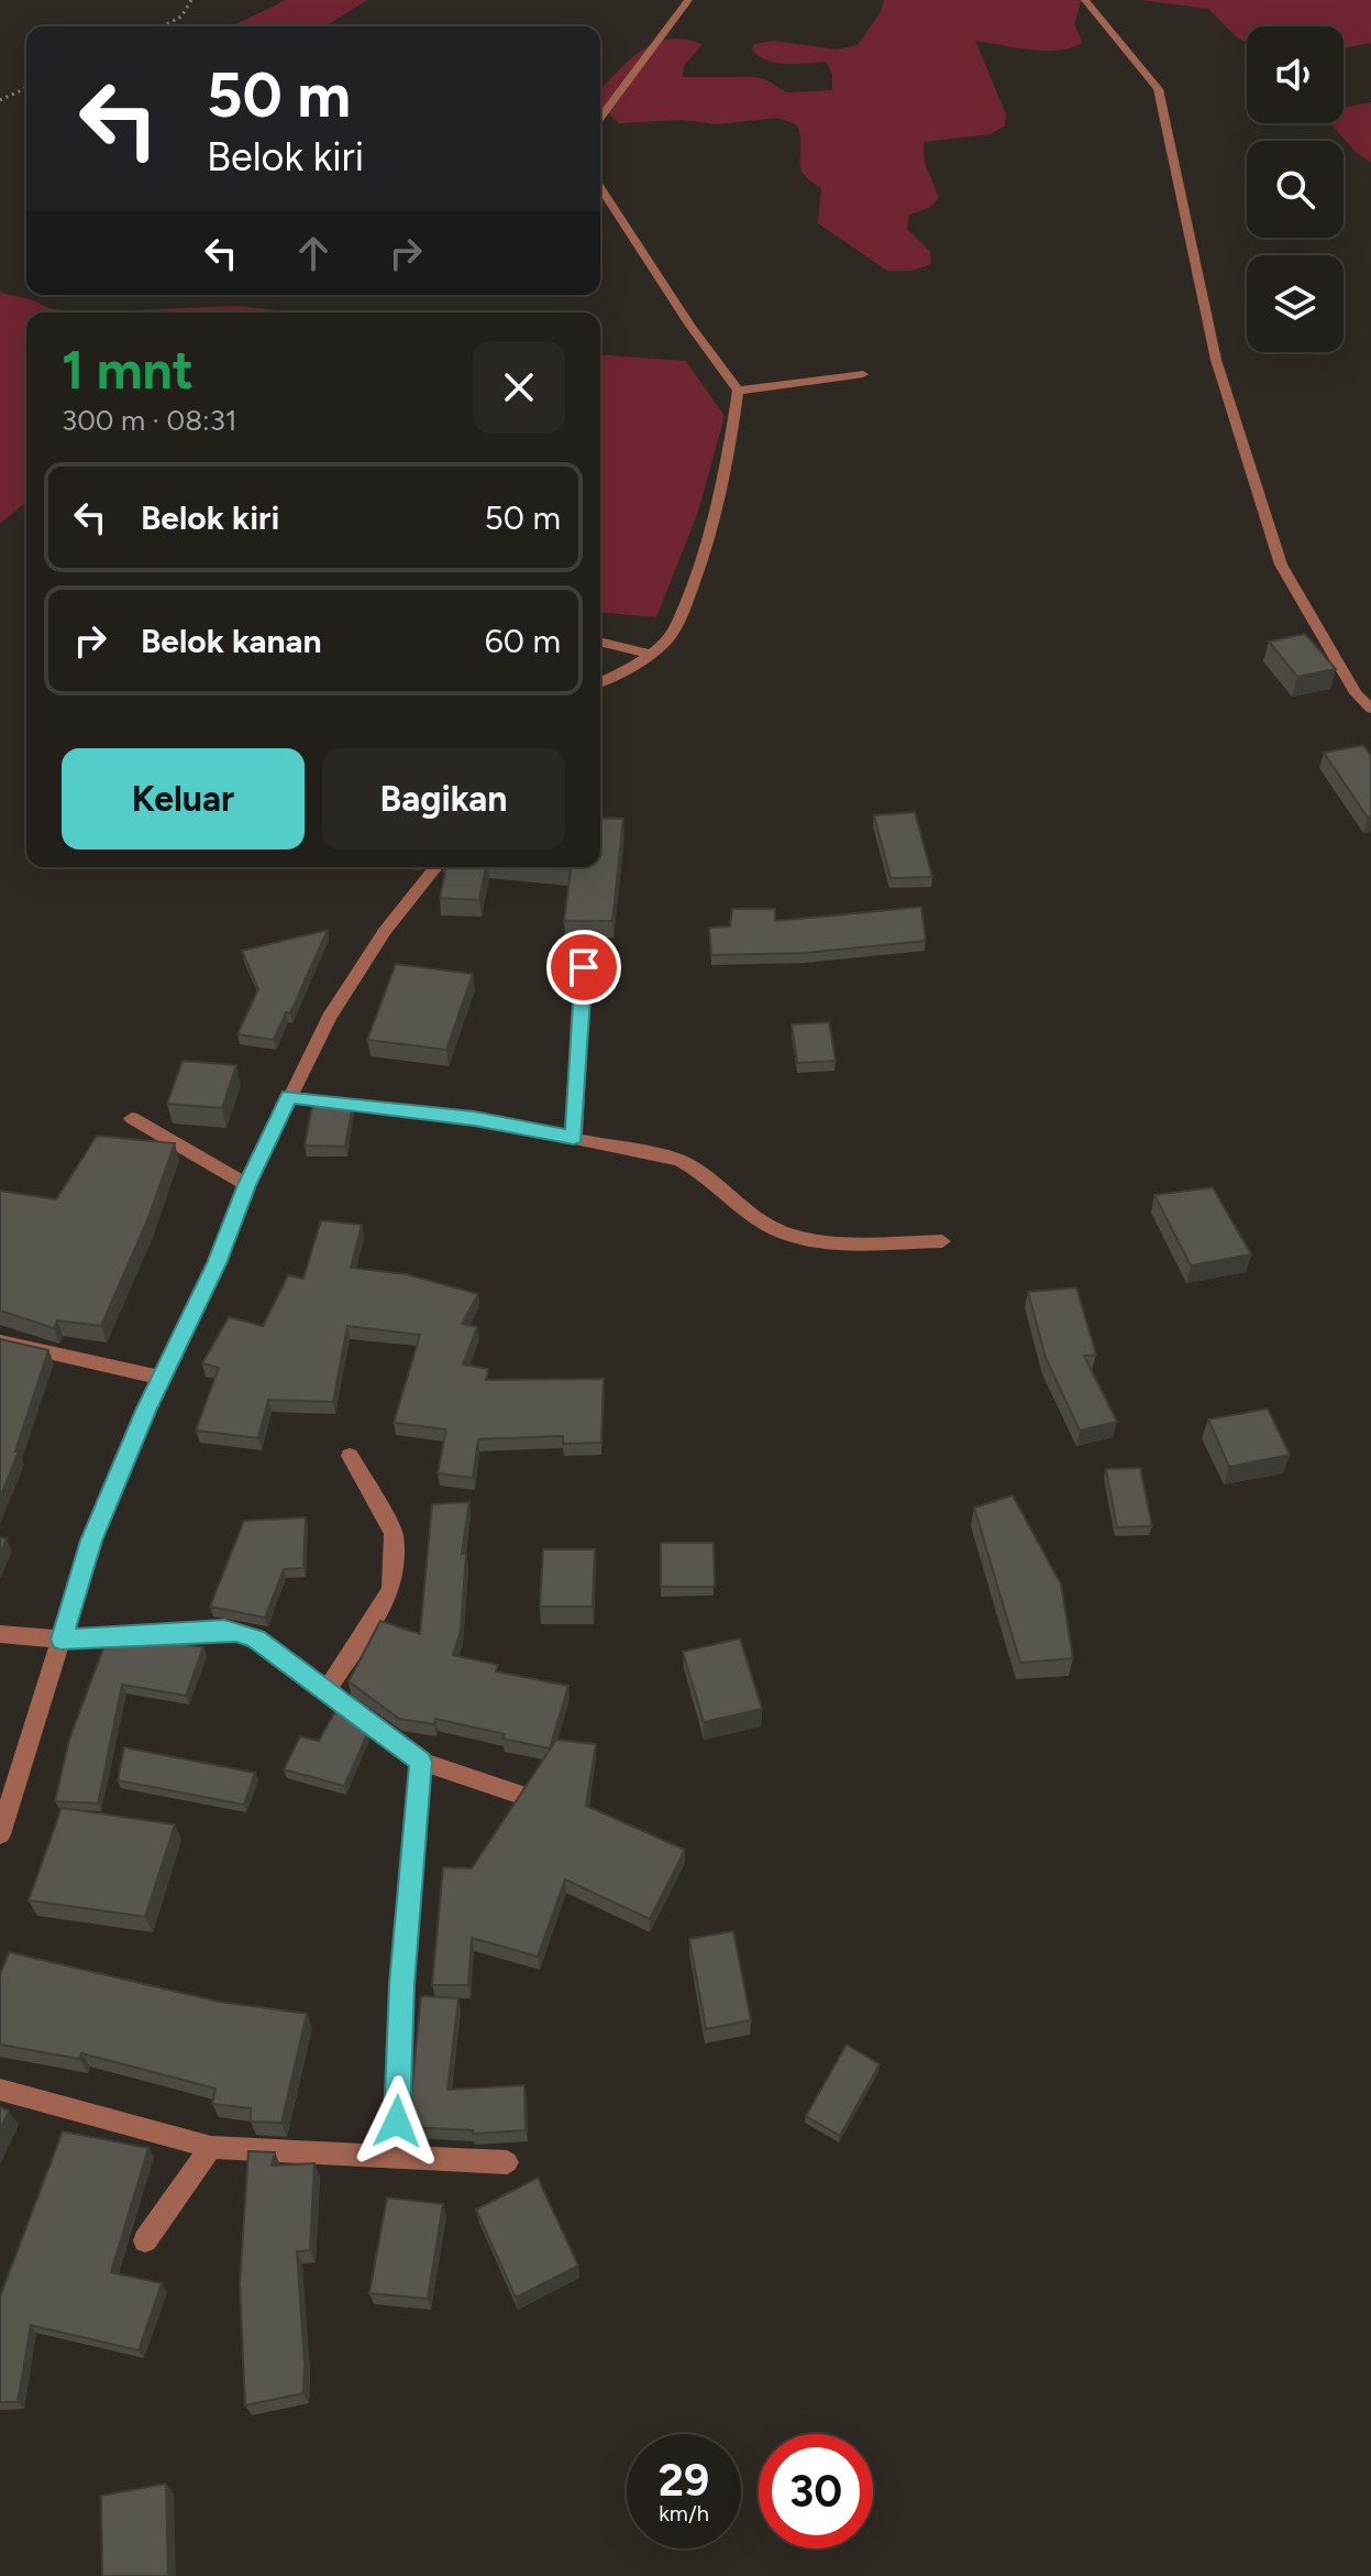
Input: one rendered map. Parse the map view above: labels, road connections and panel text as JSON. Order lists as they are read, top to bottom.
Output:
{
  "page": {
    "turn": ["50 m", "Belok kiri"],
    "heading": ["1 mnt", "300 m · 08:31"],
    "list": [
      {
        "name": "Belok kiri",
        "value": "50 m"
      },
      {
        "name": "Belok kanan",
        "value": "60 m"
      }
    ],
    "buttons": ["Keluar", "Bagikan"],
    "speed": "29 km/h",
    "limit": "30"
  }
}
